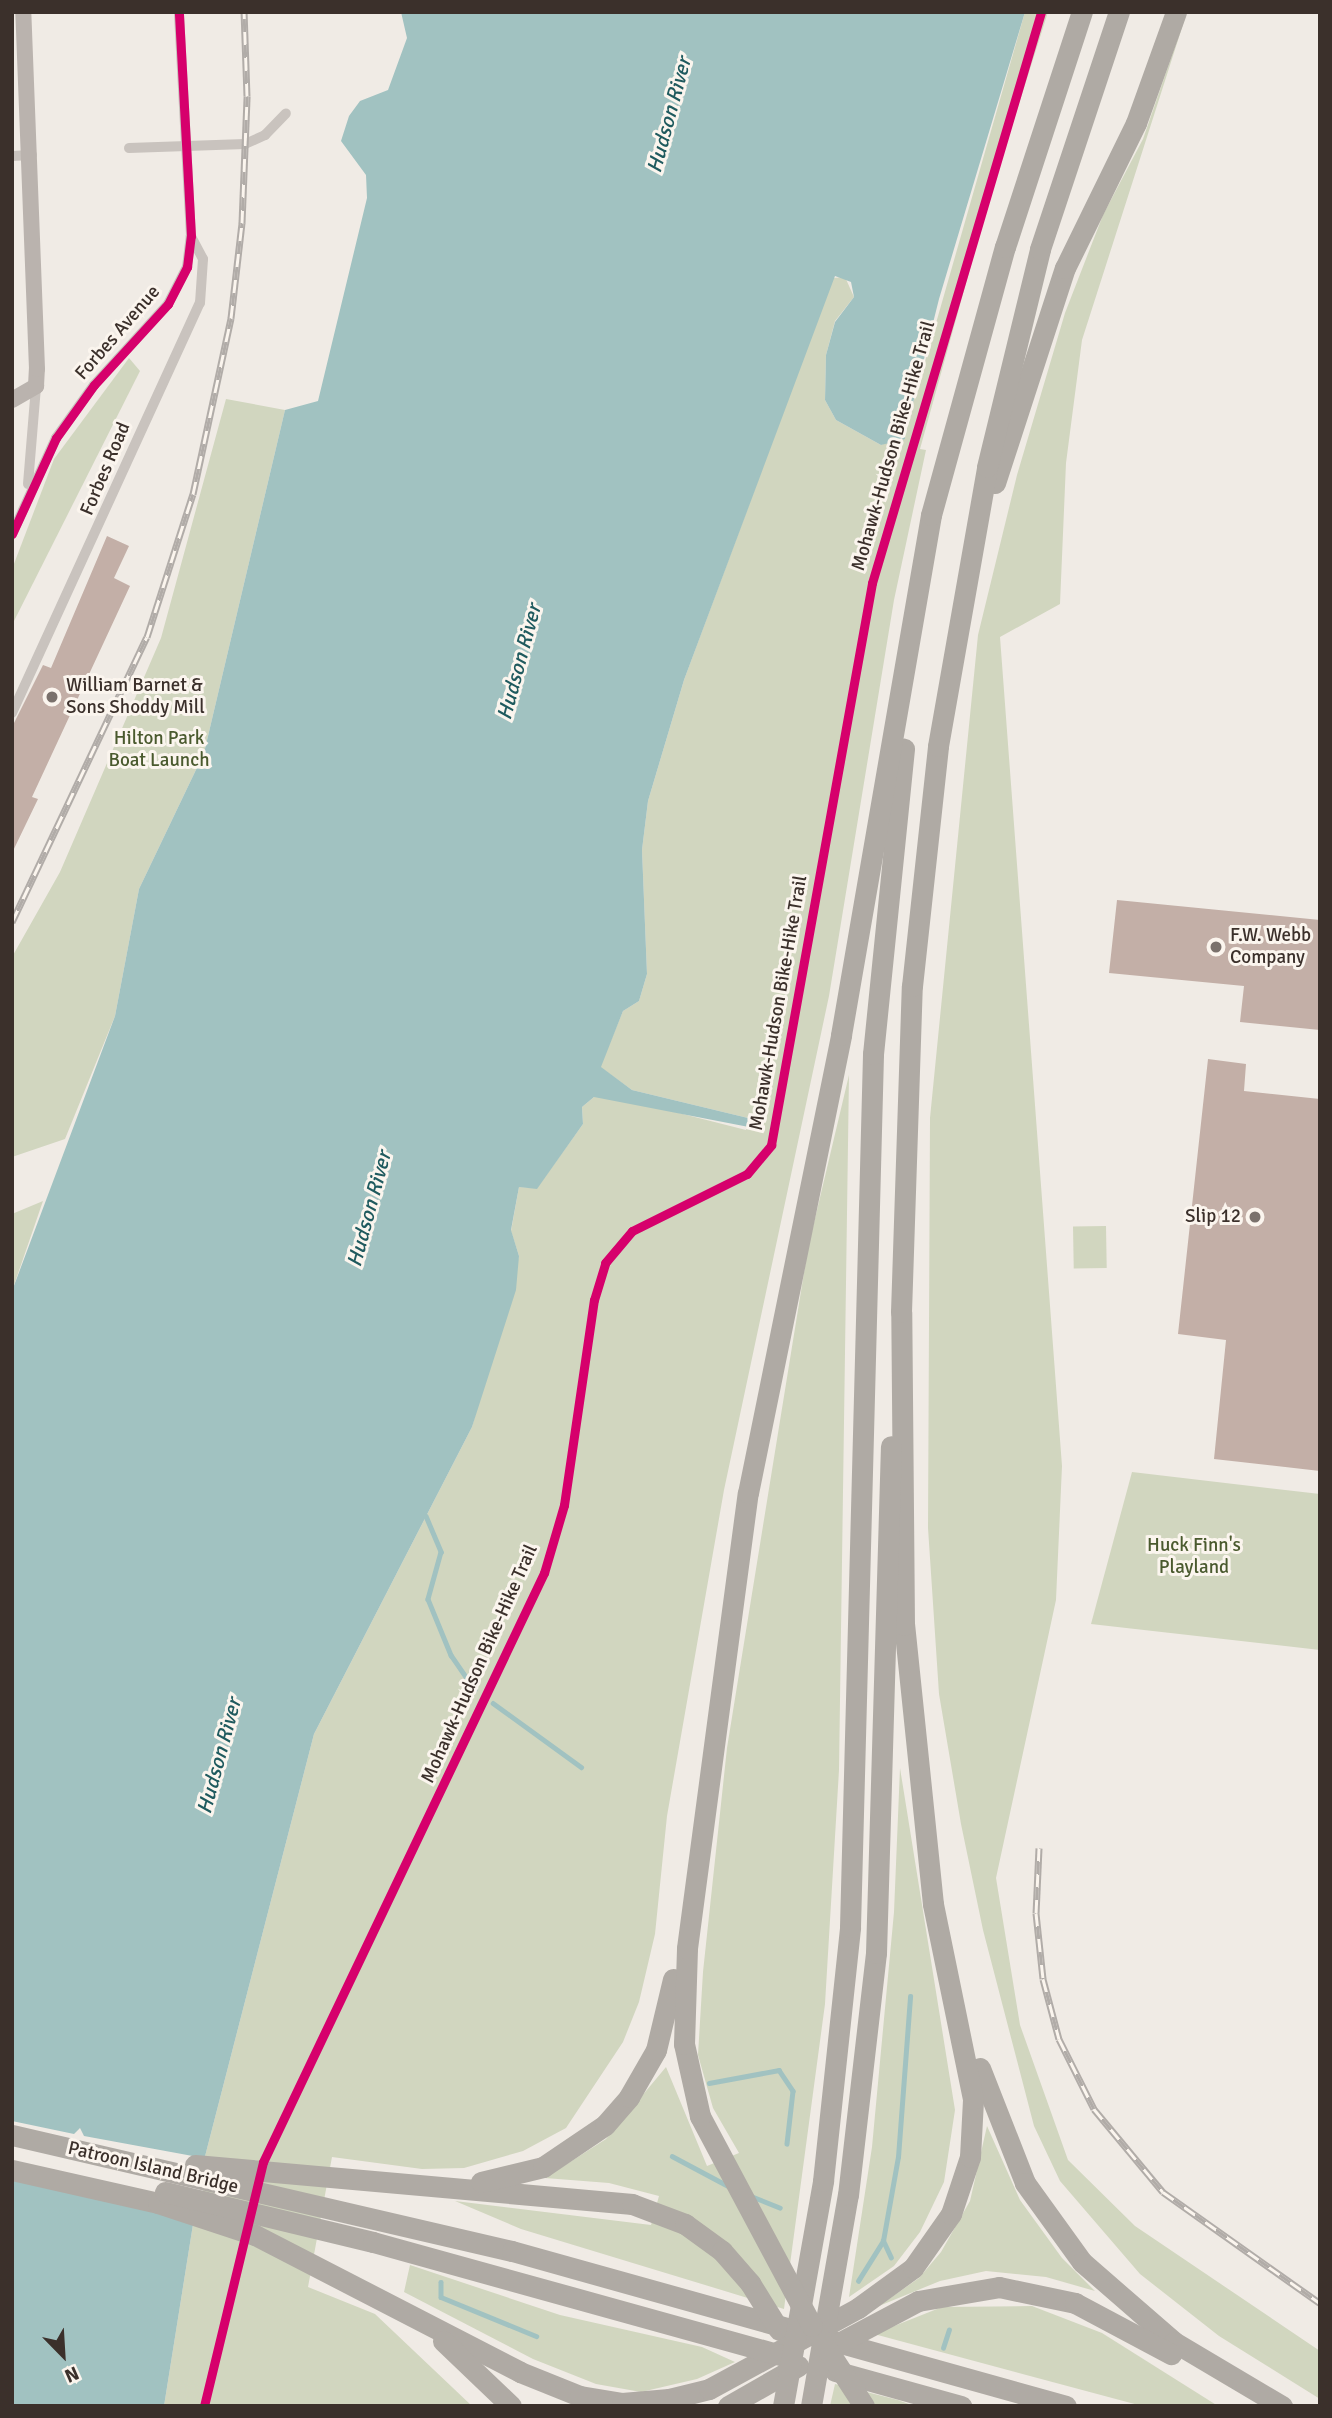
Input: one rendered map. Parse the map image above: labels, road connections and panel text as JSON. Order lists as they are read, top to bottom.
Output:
{
  "streets": {
    "highway": ["Patroon Island Bridge"],
    "street": ["Forbes Avenue", "Forbes Road"],
    "cycle path": ["Mohawk-Hudson Bike-Hike Trail"]
  },
  "crossings": [
    ["Forbes Avenue", "Forbes Road"]
  ],
  "water": ["Hudson River"],
  "parks": ["Hilton Park Boat Launch", "Huck Finn's Playland"],
  "places": ["William Barnet & Sons Shoddy Mill", "F.W. Webb Company", "Slip 12"],
  "north": "bottom right"
}
